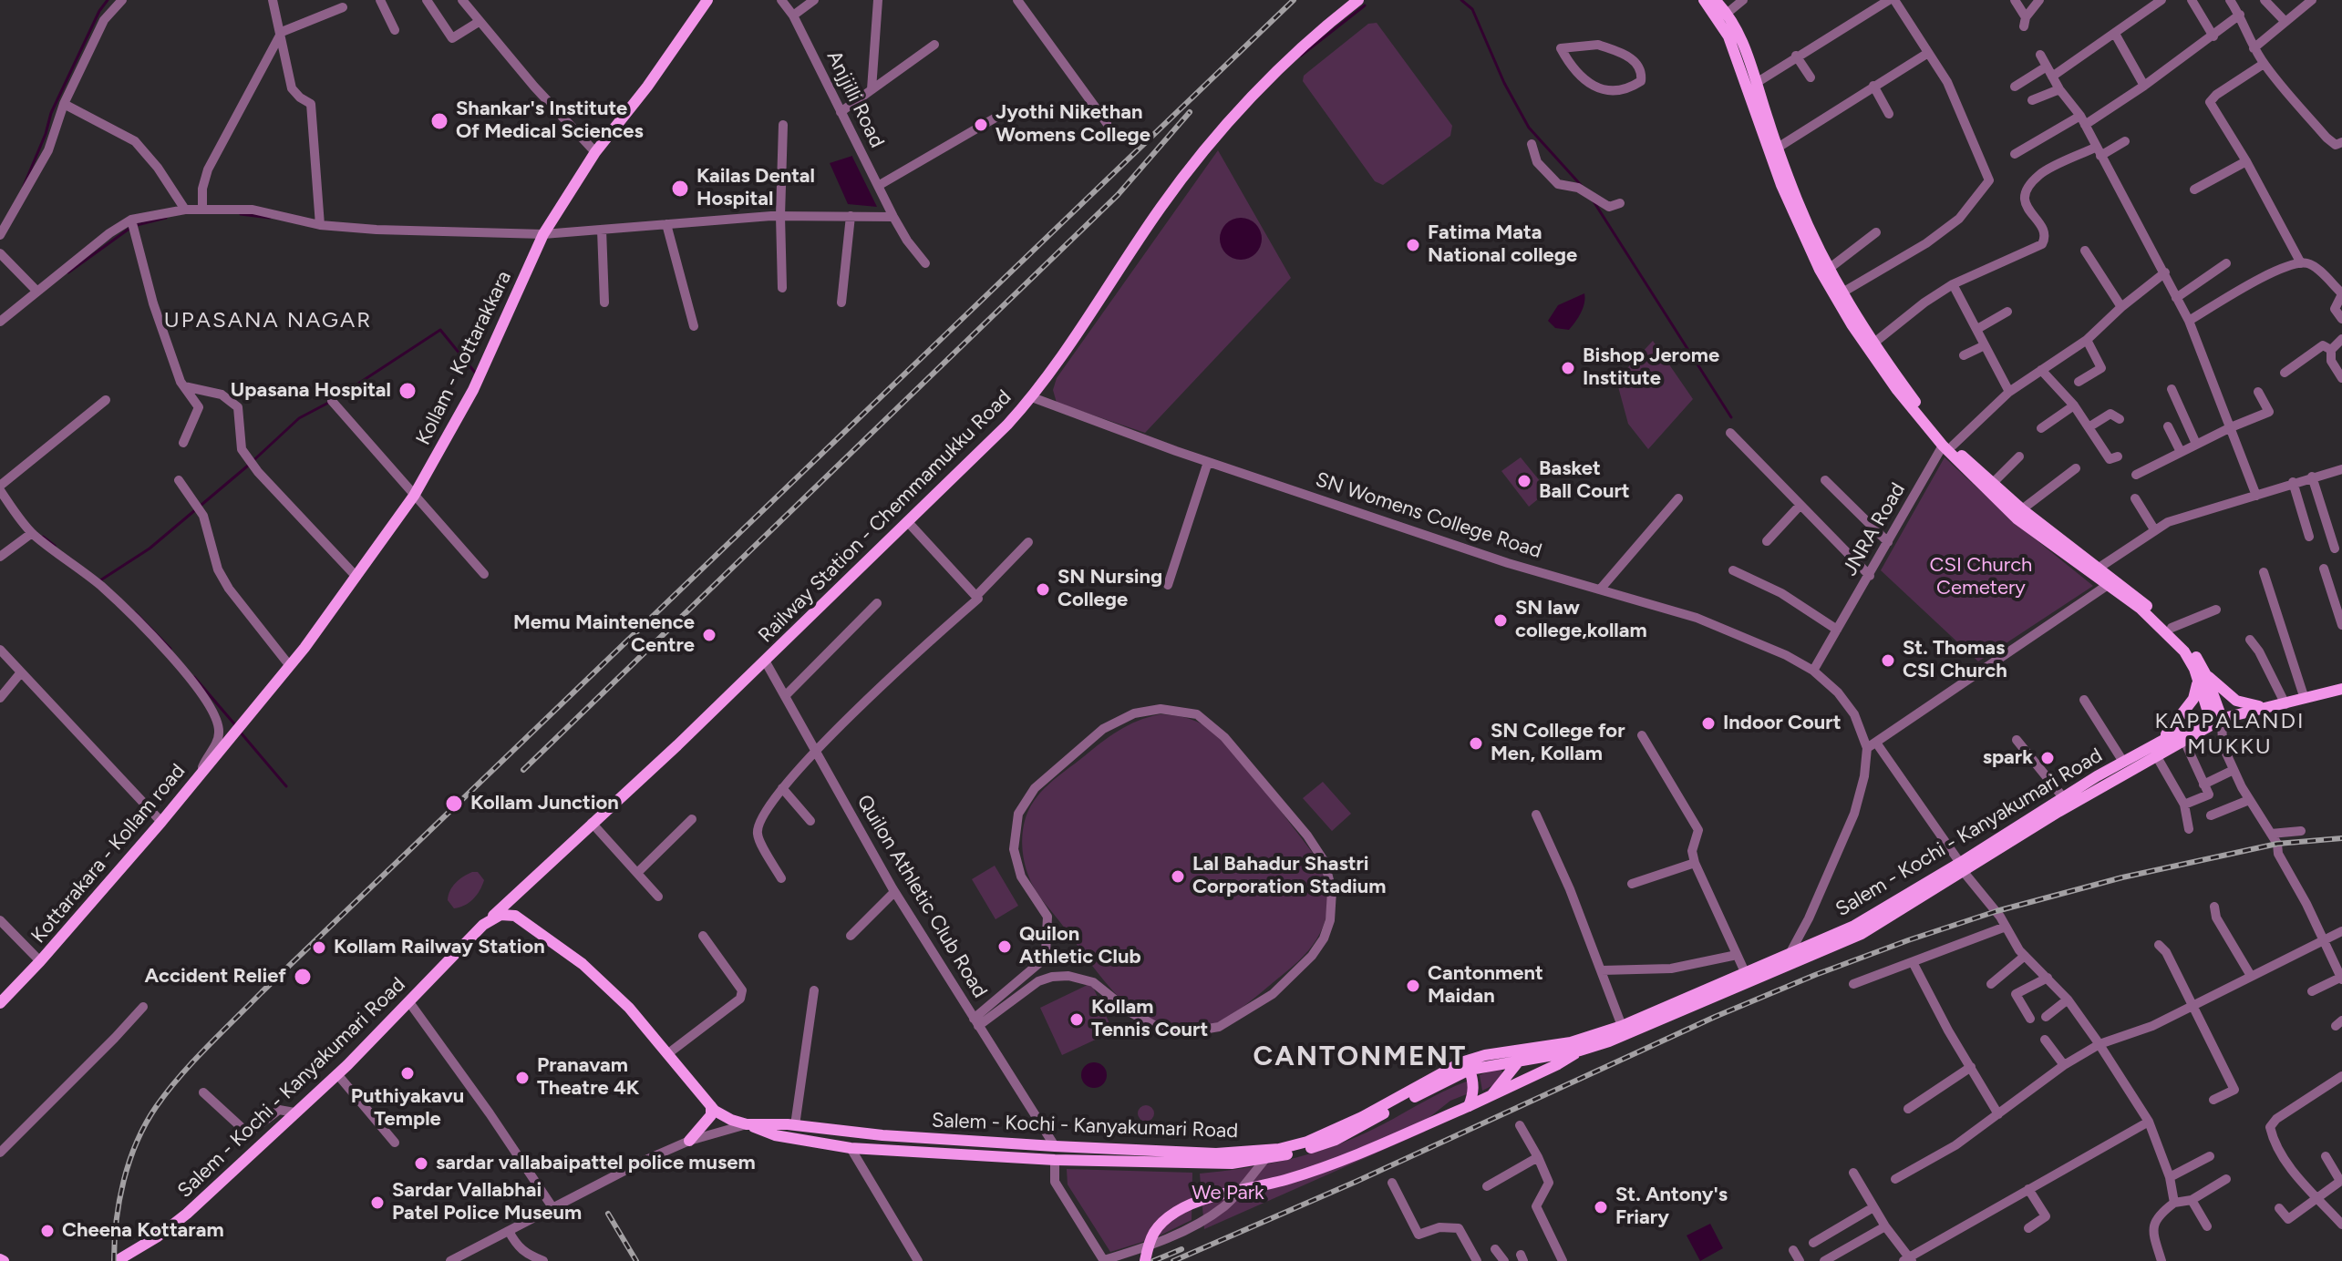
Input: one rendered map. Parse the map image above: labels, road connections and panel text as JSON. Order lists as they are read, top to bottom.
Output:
{
  "streets": {
    "main road": [
      "Kollam - Kottarakkara",
      "Railway Station - Chemmamukku Road",
      "Salem - Kochi - Kanyakumari Road",
      "Kottarakara - Kollam road"
    ],
    "street": [
      "Anjjilli Road",
      "SN Womens College Road",
      "JNRA Road",
      "Quilon Athletic Club Road"
    ]
  },
  "crossings": [
    ["Kollam - Kottarakkara", "Kottarakara - Kollam road"],
    ["SN Womens College Road", "Railway Station - Chemmamukku Road"],
    ["SN Womens College Road", "JNRA Road"],
    ["Railway Station - Chemmamukku Road", "Salem - Kochi - Kanyakumari Road"],
    ["Railway Station - Chemmamukku Road", "Quilon Athletic Club Road"],
    ["Salem - Kochi - Kanyakumari Road", "Quilon Athletic Club Road"]
  ],
  "districts": ["UPASANA NAGAR", "KAPPALANDI MUKKU", "CANTONMENT"],
  "parks": ["CSI Church Cemetery", "We Park"],
  "places": [
    "Shankar's Institute Of Medical Sciences",
    "Jyothi Nikethan Womens College",
    "Kailas Dental Hospital",
    "Fatima Mata National college",
    "Bishop Jerome Institute",
    "Upasana Hospital",
    "Basket Ball Court",
    "SN Nursing College",
    "SN law college,kollam",
    "Memu Maintenence Centre",
    "St. Thomas CSI Church",
    "Indoor Court",
    "SN College for Men, Kollam",
    "spark",
    "Kollam Junction",
    "Lal Bahadur Shastri Corporation Stadium",
    "Quilon Athletic Club",
    "Kollam Railway Station",
    "Accident Relief",
    "Cantonment Maidan",
    "Kollam Tennis Court",
    "Puthiyakavu Temple",
    "Pranavam Theatre 4K",
    "sardar vallabaipattel police musem",
    "Sardar Vallabhai Patel Police Museum",
    "St. Antony's Friary",
    "Cheena Kottaram"
  ]
}
